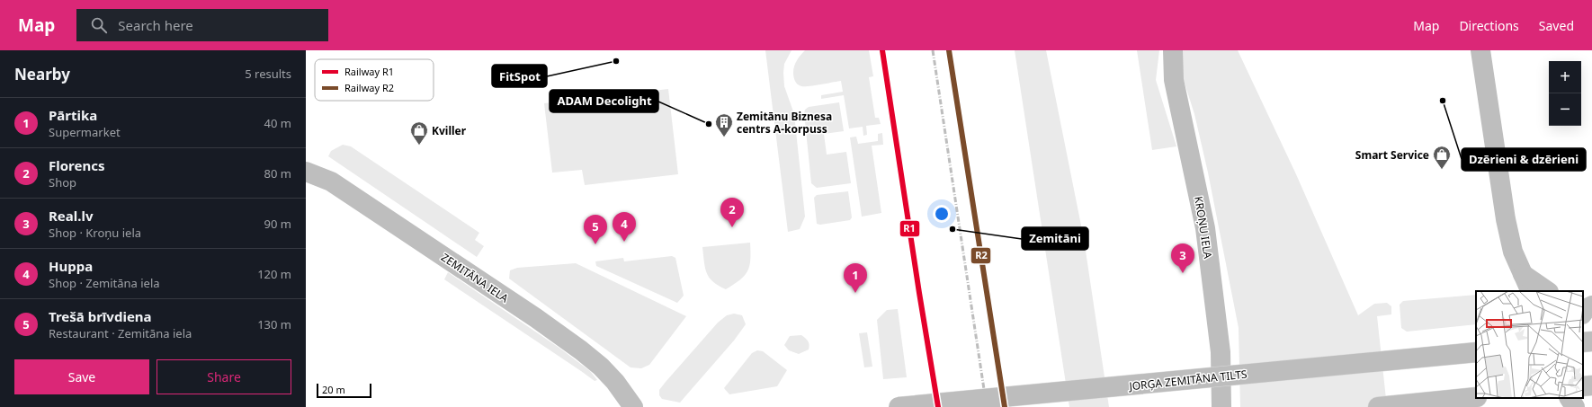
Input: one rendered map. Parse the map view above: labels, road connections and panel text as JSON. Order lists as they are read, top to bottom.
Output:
{
  "streets": {
    "main road": ["JORĢA ZEMITĀNA TILTS"],
    "street": ["KROŅU IELA", "ZEMITĀNA IELA"]
  },
  "places": {
    "other": [
      "FitSpot",
      "Dzērieni & dzērieni",
      "ADAM Decolight",
      "Zemitāni"
    ],
    "building": ["Zemitānu Biznesa centrs A-korpuss"],
    "shop": ["Kviller", "Smart Service"]
  },
  "lines": ["rail line R1", "rail line R2"],
  "legend": ["Railway R1", "Railway R2"],
  "scale_bar": "20 m",
  "page": {
    "header": "Map",
    "search": "Search here",
    "nav": ["Map", "Directions", "Saved"],
    "heading": ["Nearby", "5 results"],
    "map_buttons": ["+", "−"],
    "list": [
      {
        "mark": "1",
        "name": "Pārtika",
        "note": "Supermarket",
        "value": "40 m"
      },
      {
        "mark": "2",
        "name": "Florencs",
        "note": "Shop",
        "value": "80 m"
      },
      {
        "mark": "3",
        "name": "Real.lv",
        "note": "Shop · Kroņu iela",
        "value": "90 m"
      },
      {
        "mark": "4",
        "name": "Huppa",
        "note": "Shop · Zemitāna iela",
        "value": "120 m"
      },
      {
        "mark": "5",
        "name": "Trešā brīvdiena",
        "note": "Restaurant · Zemitāna iela",
        "value": "130 m"
      }
    ],
    "pins": [
      "2",
      "4",
      "5",
      "3",
      "1"
    ],
    "buttons": ["Save", "Share"],
    "scale": "20 m"
  }
}
